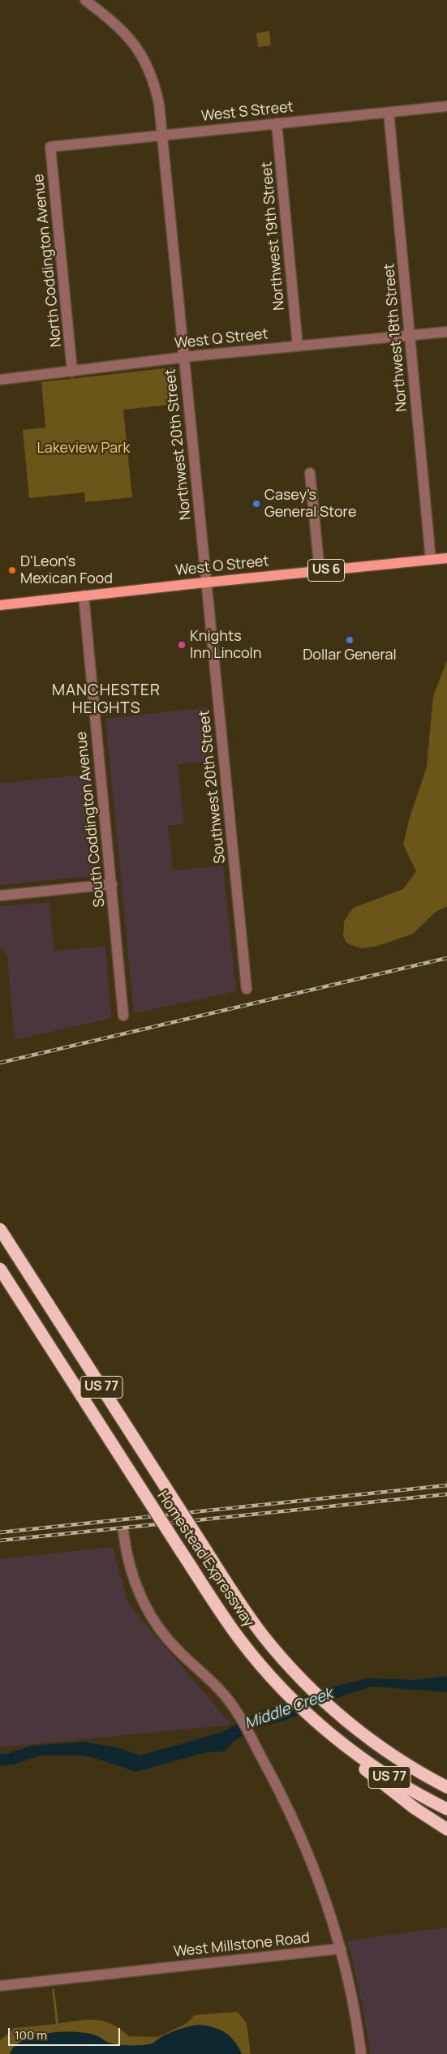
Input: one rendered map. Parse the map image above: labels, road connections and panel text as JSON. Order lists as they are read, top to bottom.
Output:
{
  "streets": {
    "highway": ["US 77", "Homestead Expressway"],
    "main road": ["West O Street", "US 6"],
    "street": [
      "West S Street",
      "Northwest 19th Street",
      "North Coddington Avenue",
      "Northwest 18th Street",
      "West Q Street",
      "Northwest 20th Street",
      "Southwest 20th Street",
      "South Coddington Avenue",
      "West Millstone Road"
    ]
  },
  "crossings": [
    ["West S Street", "Northwest 19th Street"],
    ["West S Street", "North Coddington Avenue"],
    ["West S Street", "Northwest 18th Street"],
    ["West S Street", "Northwest 20th Street"],
    ["Northwest 19th Street", "West Q Street"],
    ["North Coddington Avenue", "West Q Street"],
    ["Northwest 18th Street", "West Q Street"],
    ["Northwest 18th Street", "West O Street"],
    ["West Q Street", "Northwest 20th Street"],
    ["Northwest 20th Street", "West O Street"],
    ["Northwest 20th Street", "Southwest 20th Street"],
    ["West O Street", "Southwest 20th Street"],
    ["West O Street", "South Coddington Avenue"],
    ["US 77", "Homestead Expressway"]
  ],
  "districts": ["MANCHESTER HEIGHTS"],
  "water": ["Middle Creek"],
  "parks": ["Lakeview Park"],
  "places": [
    "Casey's General Store",
    "D'Leon's Mexican Food",
    "Dollar General",
    "Knights Inn Lincoln"
  ],
  "scale_bar": "100 m"
}
